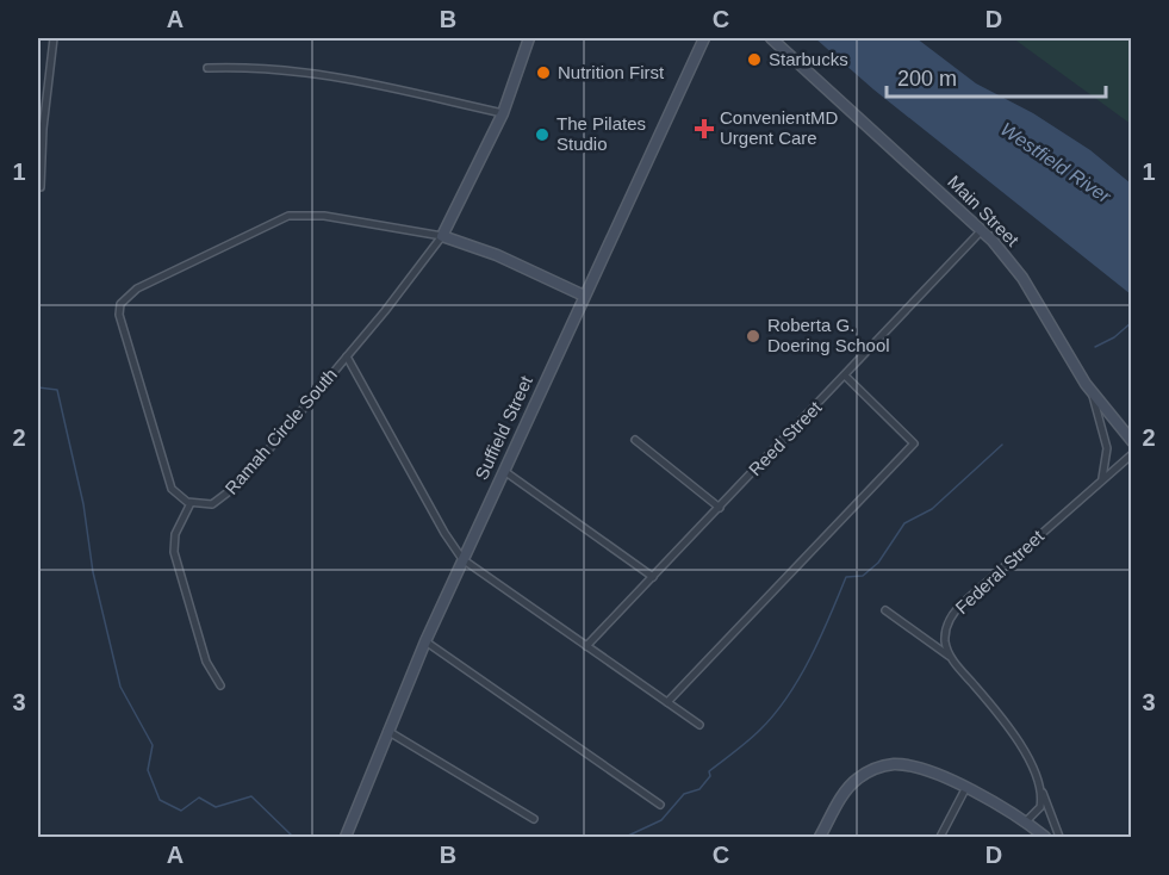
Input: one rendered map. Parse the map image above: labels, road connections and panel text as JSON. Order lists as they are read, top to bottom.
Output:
{
  "streets": {
    "main road": ["Main Street", "Suffield Street"],
    "street": ["Ramah Circle South", "Reed Street", "Federal Street"]
  },
  "crossings": [
    ["Main Street", "Reed Street"]
  ],
  "water": ["Westfield River"],
  "places": {
    "other": [
      "Starbucks",
      "Nutrition First",
      "The Pilates Studio",
      "Roberta G. Doering School"
    ],
    "health": ["ConvenientMD Urgent Care"]
  },
  "scale_bar": "200 m",
  "grid": {
    "columns": [
      "A",
      "B",
      "C",
      "D"
    ],
    "rows": ["1", "2", "3"]
  }
}
